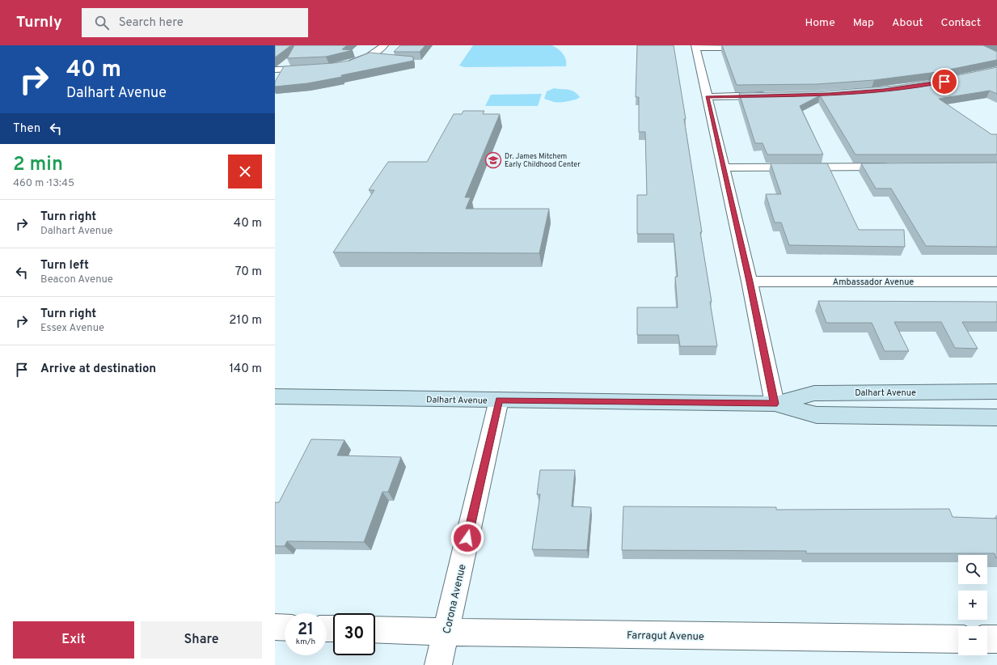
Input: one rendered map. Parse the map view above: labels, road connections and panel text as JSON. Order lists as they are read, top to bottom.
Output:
{
  "streets": {
    "main road": ["Dalhart Avenue"],
    "street": ["Ambassador Avenue", "Corona Avenue", "Farragut Avenue"]
  },
  "crossings": [
    ["Dalhart Avenue", "Corona Avenue"],
    ["Corona Avenue", "Farragut Avenue"]
  ],
  "places": {
    "school or university": ["Dr. James Mitchem Early Childhood Center"]
  },
  "page": {
    "header": "Turnly",
    "search": "Search here",
    "nav": [
      "Home",
      "Map",
      "About",
      "Contact"
    ],
    "turn": ["40 m", "Dalhart Avenue"],
    "then": "Then",
    "heading": ["2 min", "460 m · 13:45"],
    "list": [
      {
        "name": "Turn right",
        "note": "Dalhart Avenue",
        "value": "40 m"
      },
      {
        "name": "Turn left",
        "note": "Beacon Avenue",
        "value": "70 m"
      },
      {
        "name": "Turn right",
        "note": "Essex Avenue",
        "value": "210 m"
      },
      {
        "name": "Arrive at destination",
        "value": "140 m"
      }
    ],
    "map_buttons": ["+", "−"],
    "speed": "21 km/h",
    "limit": "30",
    "buttons": ["Exit", "Share"]
  }
}
